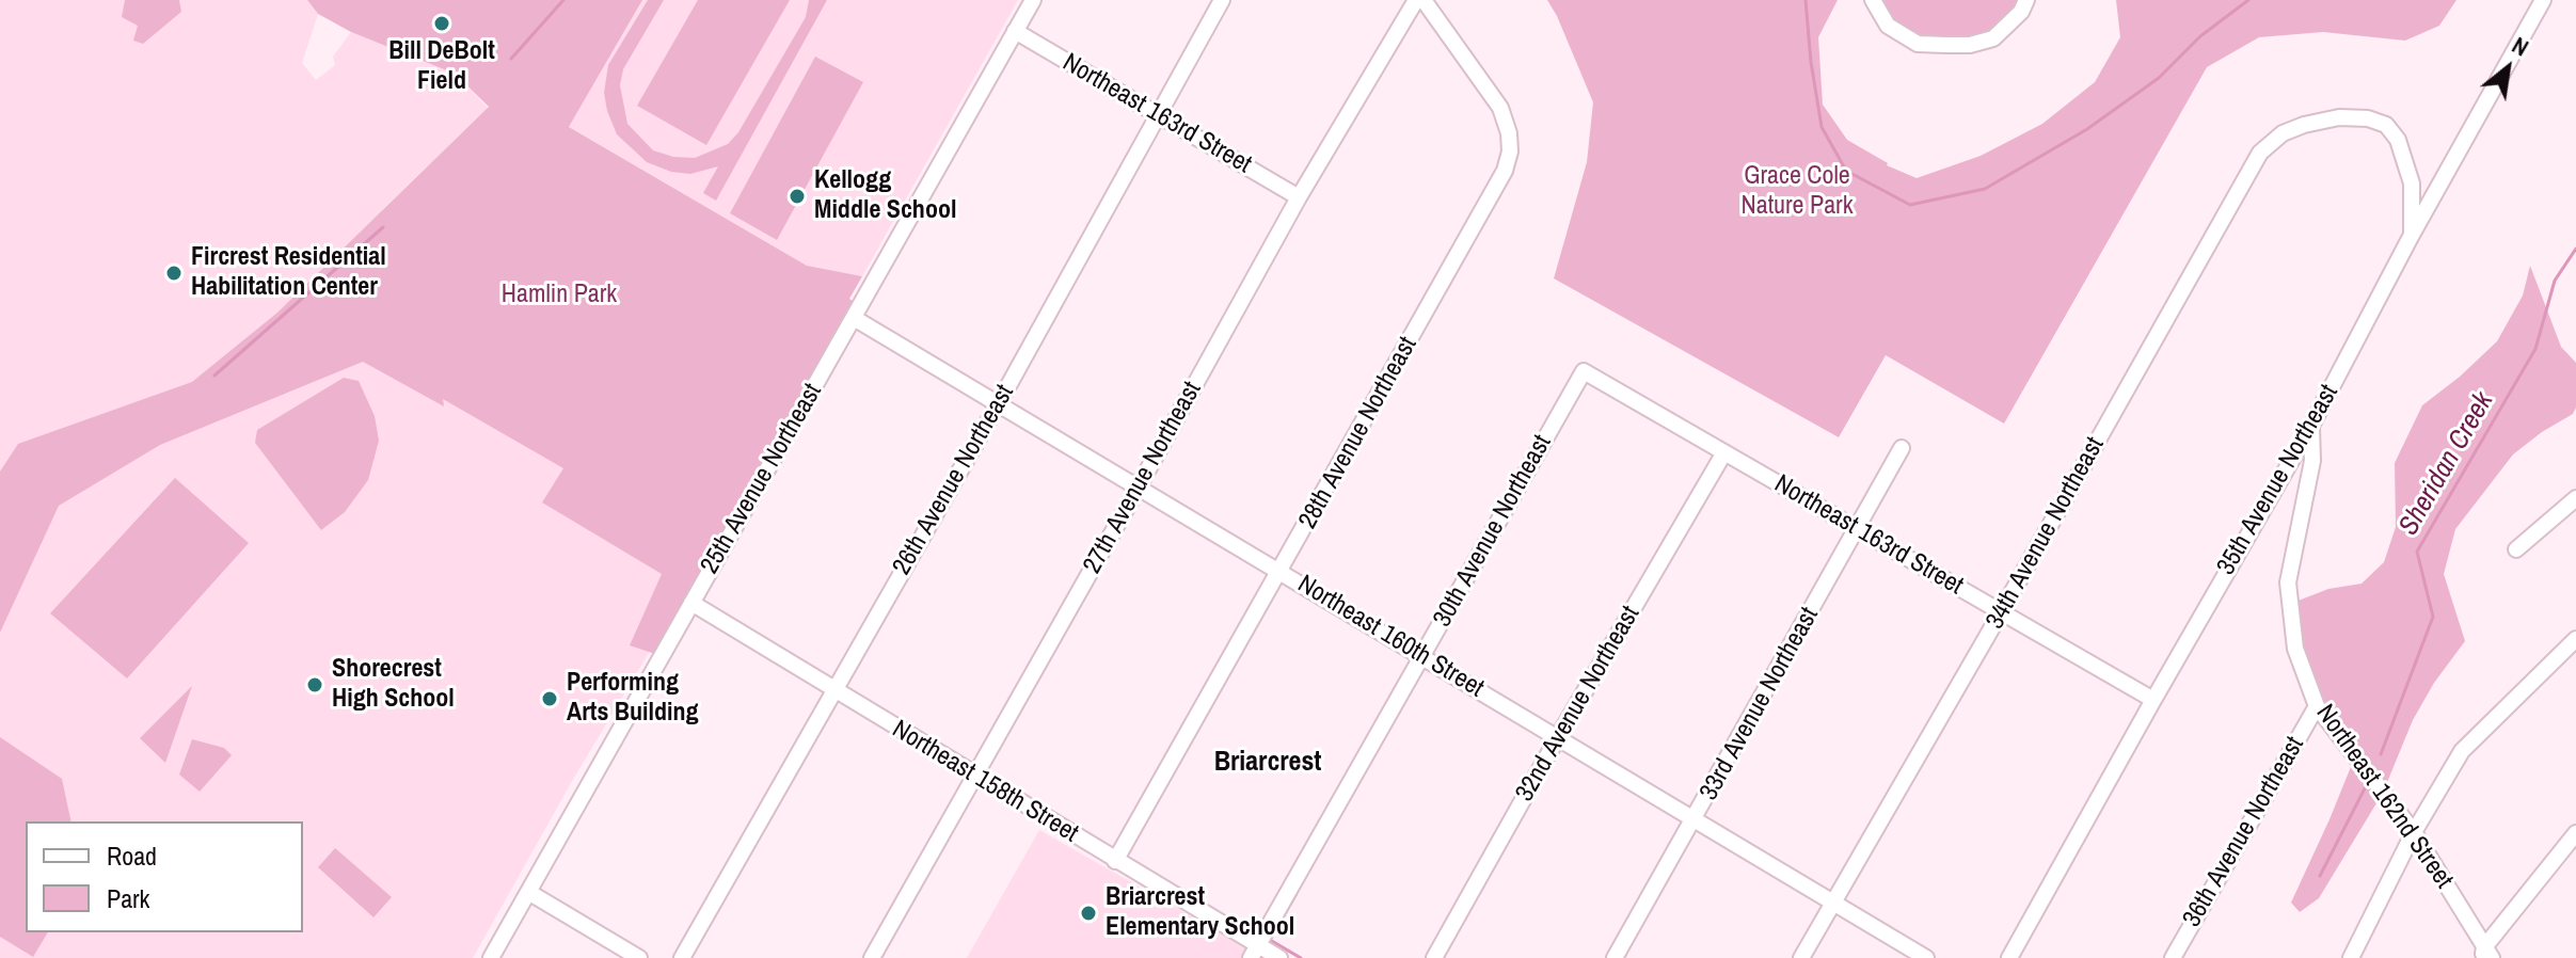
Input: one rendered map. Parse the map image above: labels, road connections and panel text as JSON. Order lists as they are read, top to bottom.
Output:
{
  "streets": {
    "street": [
      "Northeast 163rd Street",
      "28th Avenue Northeast",
      "27th Avenue Northeast",
      "25th Avenue Northeast",
      "26th Avenue Northeast",
      "35th Avenue Northeast",
      "30th Avenue Northeast",
      "34th Avenue Northeast",
      "Northeast 160th Street",
      "32nd Avenue Northeast",
      "33rd Avenue Northeast",
      "Northeast 158th Street",
      "Northeast 162nd Street",
      "36th Avenue Northeast"
    ]
  },
  "crossings": [
    ["Northeast 163rd Street", "27th Avenue Northeast"],
    ["Northeast 163rd Street", "25th Avenue Northeast"],
    ["Northeast 163rd Street", "26th Avenue Northeast"],
    ["Northeast 163rd Street", "35th Avenue Northeast"],
    ["Northeast 163rd Street", "30th Avenue Northeast"],
    ["Northeast 163rd Street", "34th Avenue Northeast"],
    ["Northeast 163rd Street", "32nd Avenue Northeast"],
    ["Northeast 163rd Street", "33rd Avenue Northeast"],
    ["28th Avenue Northeast", "Northeast 160th Street"],
    ["28th Avenue Northeast", "Northeast 158th Street"],
    ["27th Avenue Northeast", "Northeast 160th Street"],
    ["27th Avenue Northeast", "Northeast 158th Street"],
    ["25th Avenue Northeast", "Northeast 160th Street"],
    ["25th Avenue Northeast", "Northeast 158th Street"],
    ["26th Avenue Northeast", "Northeast 160th Street"],
    ["26th Avenue Northeast", "Northeast 158th Street"],
    ["35th Avenue Northeast", "34th Avenue Northeast"],
    ["35th Avenue Northeast", "Northeast 162nd Street"],
    ["30th Avenue Northeast", "Northeast 160th Street"],
    ["30th Avenue Northeast", "Northeast 158th Street"],
    ["34th Avenue Northeast", "Northeast 160th Street"],
    ["Northeast 160th Street", "32nd Avenue Northeast"],
    ["Northeast 160th Street", "33rd Avenue Northeast"],
    ["Northeast 162nd Street", "36th Avenue Northeast"]
  ],
  "districts": ["Briarcrest"],
  "water": ["Sheridan Creek"],
  "parks": ["Grace Cole Nature Park", "Hamlin Park"],
  "places": [
    "Bill DeBolt Field",
    "Kellogg Middle School",
    "Fircrest Residential Habilitation Center",
    "Shorecrest High School",
    "Performing Arts Building",
    "Briarcrest Elementary School"
  ],
  "legend": ["Road", "Park"],
  "north": "top right"
}
